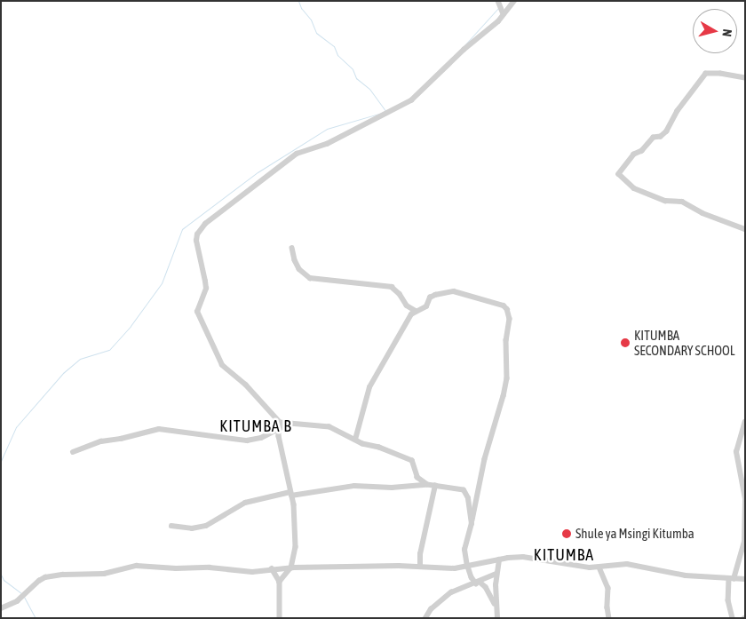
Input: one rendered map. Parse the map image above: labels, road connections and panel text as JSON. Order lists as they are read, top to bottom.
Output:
{
  "districts": ["KITUMBA B", "KITUMBA"],
  "places": ["KITUMBA SECONDARY SCHOOL", "Shule ya Msingi Kitumba"],
  "north": "right"
}
